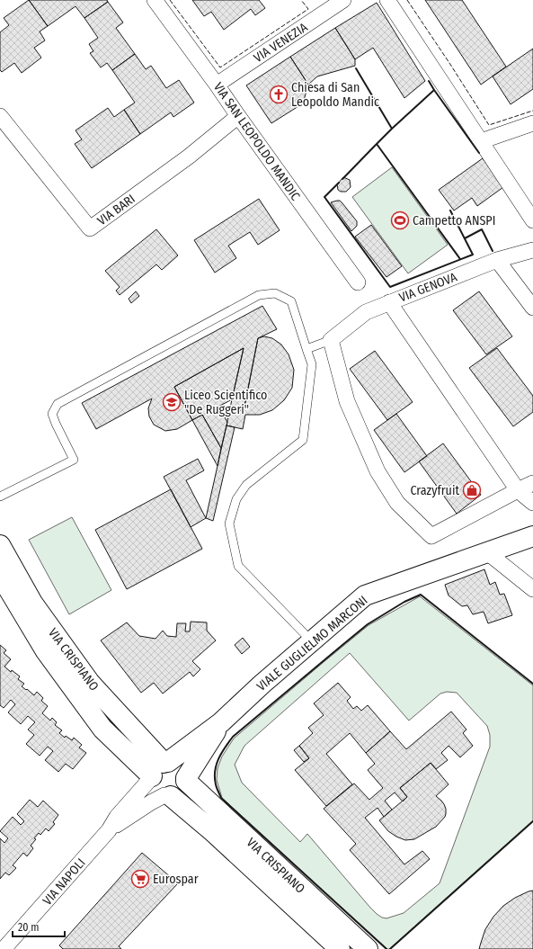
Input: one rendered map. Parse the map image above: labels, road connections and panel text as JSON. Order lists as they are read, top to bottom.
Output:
{
  "streets": {
    "main road": ["VIALE GUGLIELMO MARCONI", "VIA CRISPIANO"],
    "street": [
      "VIA VENEZIA",
      "VIA SAN LEOPOLDO MANDIC",
      "VIA BARI",
      "VIA GENOVA",
      "VIA NAPOLI"
    ]
  },
  "crossings": [
    ["VIA VENEZIA", "VIA SAN LEOPOLDO MANDIC"],
    ["VIA SAN LEOPOLDO MANDIC", "VIA BARI"],
    ["VIALE GUGLIELMO MARCONI", "VIA CRISPIANO"],
    ["VIALE GUGLIELMO MARCONI", "VIA NAPOLI"],
    ["VIA CRISPIANO", "VIA NAPOLI"]
  ],
  "places": {
    "church": ["Chiesa di San Leopoldo Mandic"],
    "sports": ["Campetto ANSPI"],
    "school or university": ["Liceo Scientifico \"De Ruggeri\""],
    "shop": ["Crazyfruit"],
    "supermarket": ["Eurospar"]
  },
  "scale_bar": "20 m"
}
